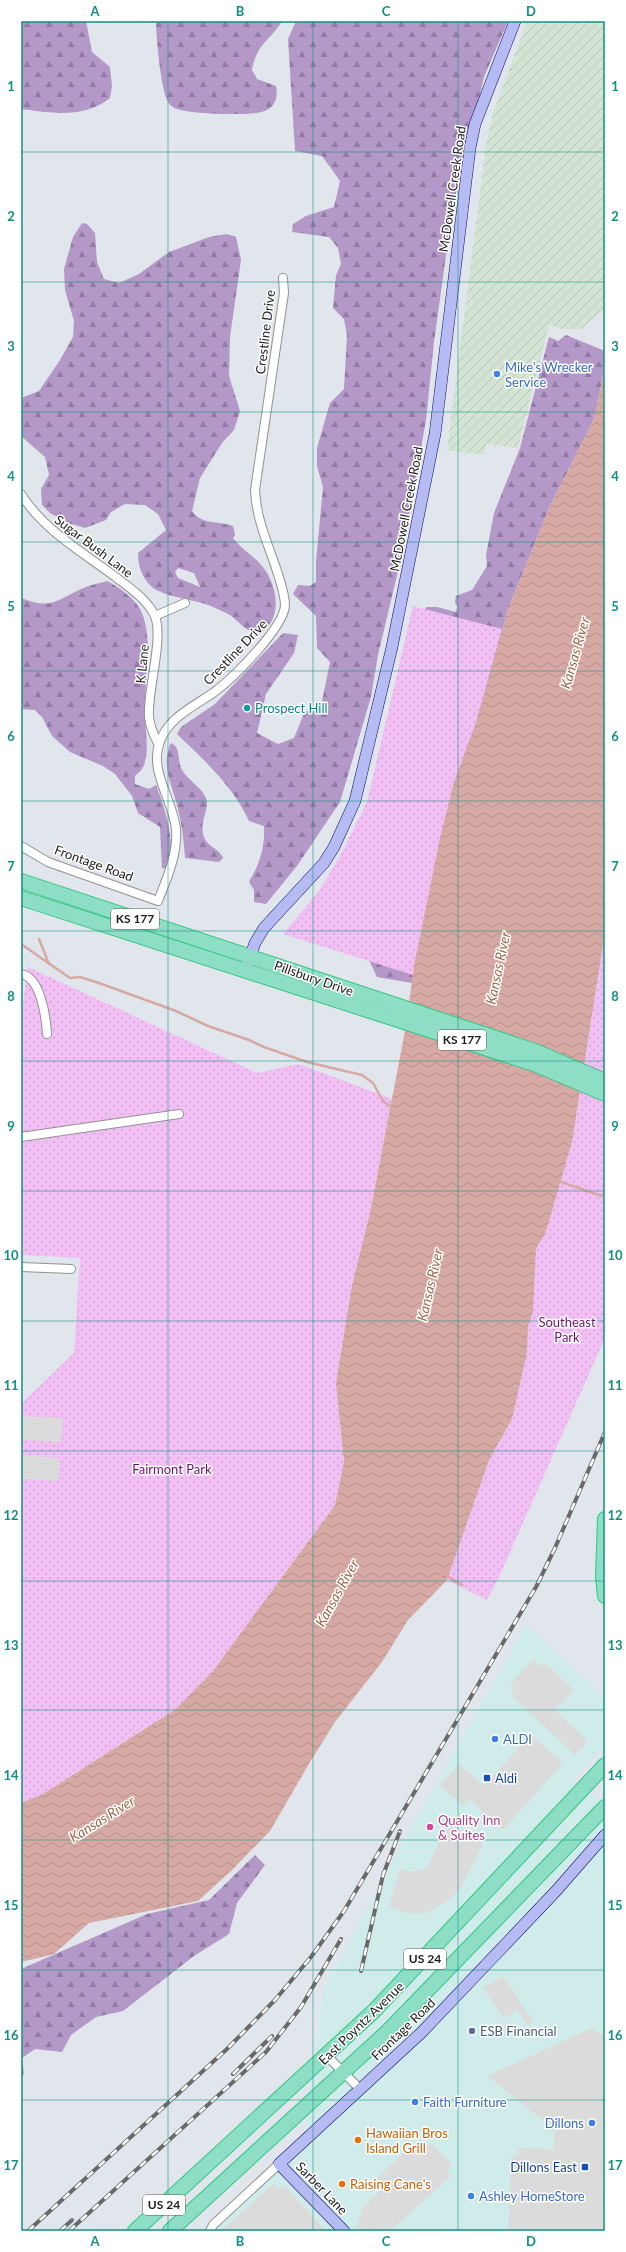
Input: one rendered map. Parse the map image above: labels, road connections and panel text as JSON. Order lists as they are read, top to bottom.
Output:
{
  "streets": {
    "highway": [
      "KS 177",
      "Pillsbury Drive",
      "US 24",
      "East Poyntz Avenue"
    ],
    "street": [
      "McDowell Creek Road",
      "Crestline Drive",
      "Sugar Bush Lane",
      "K Lane",
      "Frontage Road",
      "Sarber Lane"
    ]
  },
  "crossings": [
    ["McDowell Creek Road", "Pillsbury Drive"],
    ["Crestline Drive", "K Lane"],
    ["Crestline Drive", "Frontage Road"],
    ["Sugar Bush Lane", "K Lane"],
    ["Frontage Road", "Sarber Lane"]
  ],
  "water": ["Kansas River"],
  "parks": ["Southeast Park", "Fairmont Park"],
  "places": {
    "other": [
      "Mike's Wrecker Service",
      "Prospect Hill",
      "ALDI",
      "Quality Inn & Suites",
      "ESB Financial",
      "Faith Furniture",
      "Dillons",
      "Hawaiian Bros Island Grill",
      "Raising Cane's",
      "Ashley HomeStore"
    ],
    "transit": ["Aldi", "Dillons East"]
  },
  "grid": {
    "columns": [
      "A",
      "B",
      "C",
      "D"
    ],
    "rows": [
      "1",
      "2",
      "3",
      "4",
      "5",
      "6",
      "7",
      "8",
      "9",
      "10",
      "11",
      "12",
      "13",
      "14",
      "15",
      "16",
      "17"
    ]
  }
}
